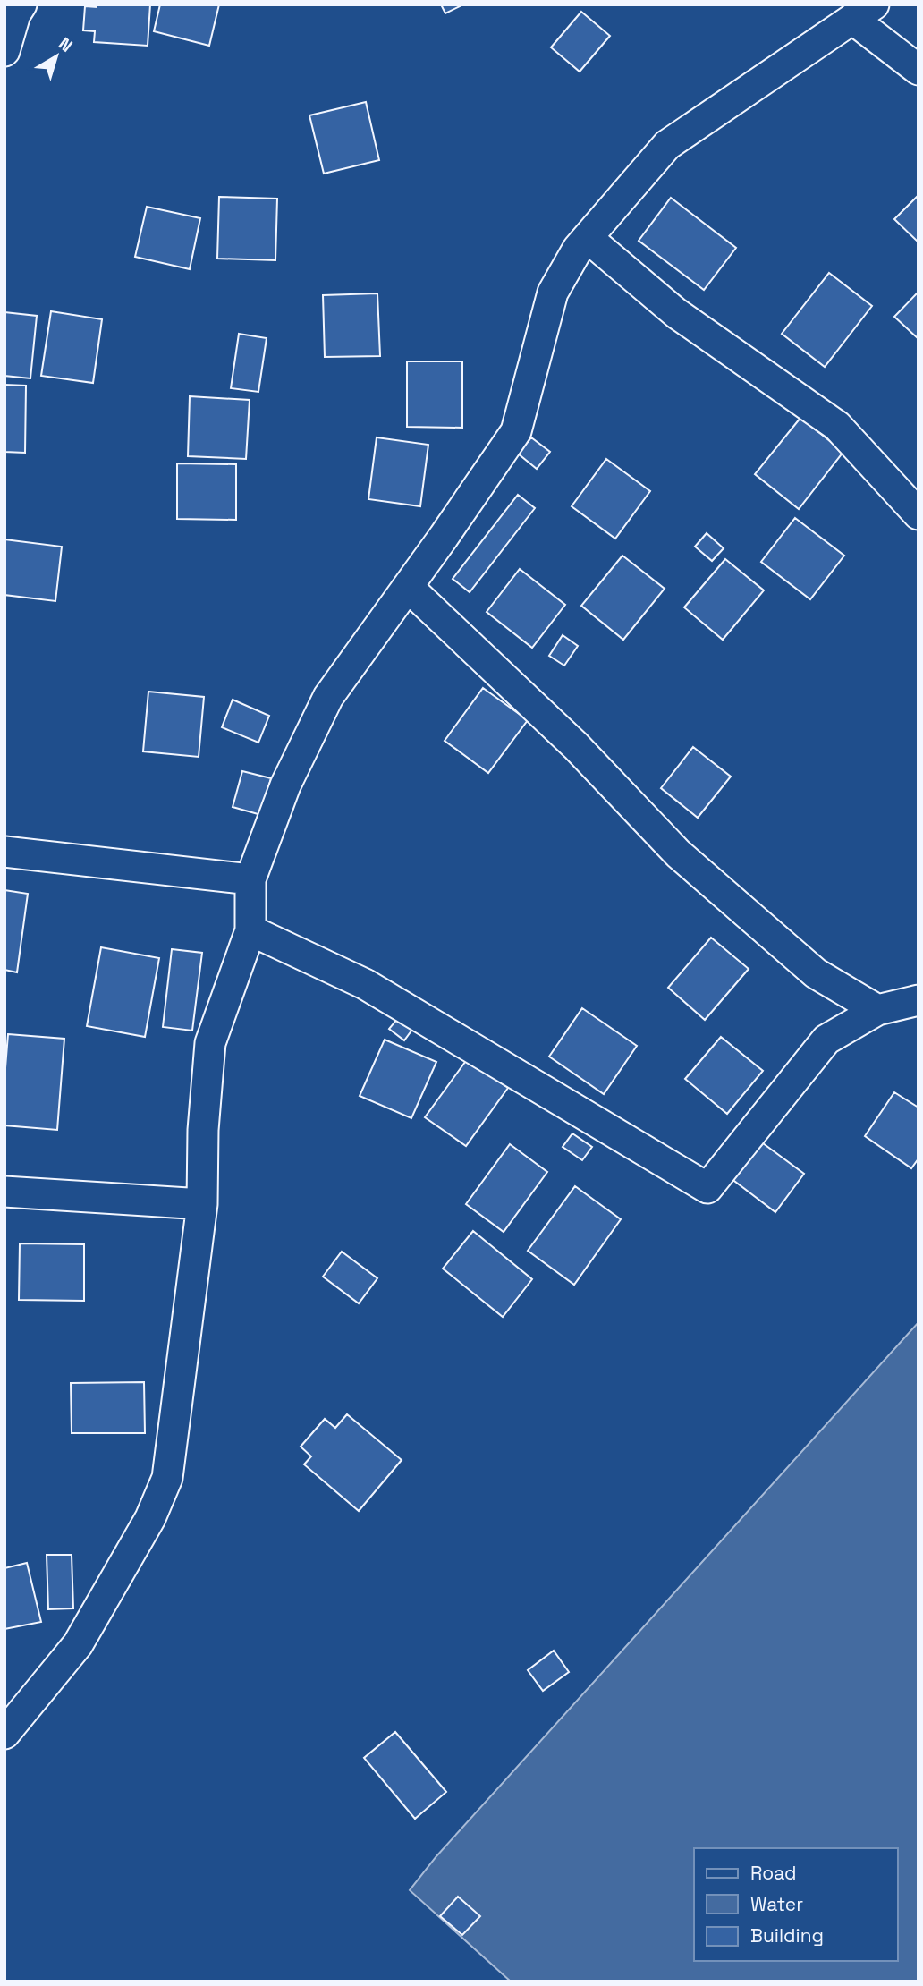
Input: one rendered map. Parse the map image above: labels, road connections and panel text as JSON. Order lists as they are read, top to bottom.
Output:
{
  "legend": ["Road", "Water", "Building"],
  "north": "top right"
}
